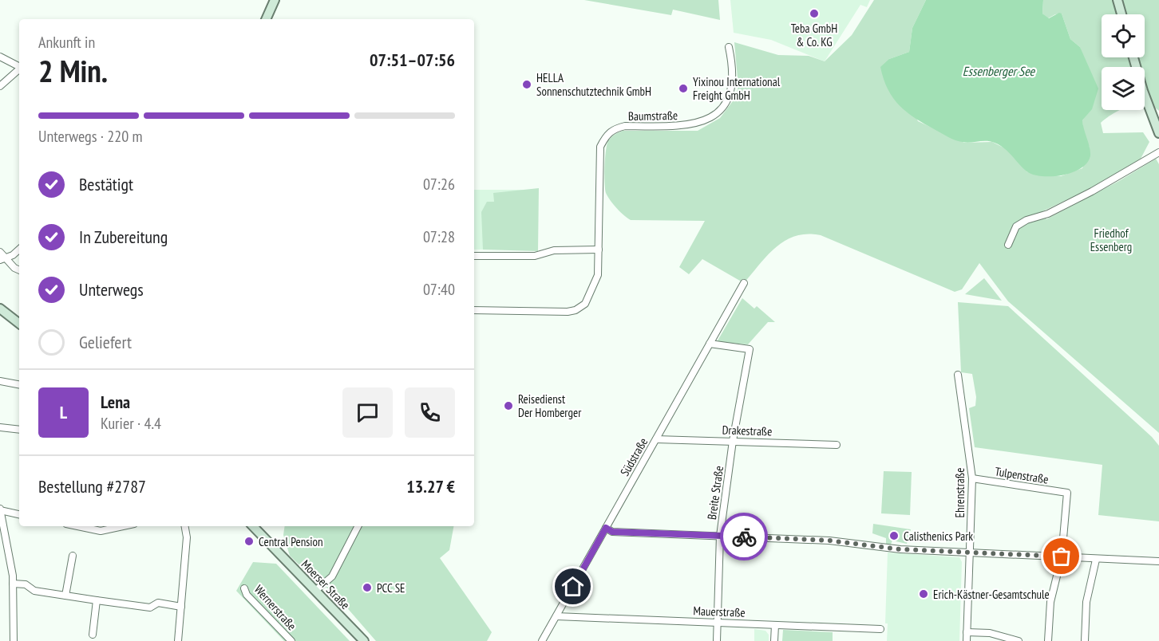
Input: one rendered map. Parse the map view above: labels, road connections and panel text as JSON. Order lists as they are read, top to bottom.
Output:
{
  "streets": {
    "main road": ["Moerser Straße"],
    "street": [
      "Baumstraße",
      "Drakestraße",
      "Südstraße",
      "Tulpenstraße",
      "Breite Straße",
      "Ehrenstraße",
      "Wernerstraße",
      "Mauerstraße"
    ]
  },
  "crossings": [
    ["Drakestraße", "Südstraße"],
    ["Drakestraße", "Breite Straße"],
    ["Südstraße", "Breite Straße"],
    ["Südstraße", "Mauerstraße"],
    ["Tulpenstraße", "Ehrenstraße"],
    ["Breite Straße", "Mauerstraße"]
  ],
  "water": ["Essenberger See"],
  "parks": ["Friedhof Essenberg"],
  "places": [
    "Teba GmbH & Co. KG",
    "HELLA Sonnenschutztechnik GmbH",
    "Yixinou International Freight GmbH",
    "Reisedienst Der Homberger",
    "Calisthenics Park",
    "Central Pension",
    "PCC SE",
    "Erich-Kästner-Gesamtschule"
  ],
  "page": {
    "heading": ["2 Min.", "Ankunft in", "07:51–07:56"],
    "panel": [
      "Lena",
      "Kurier · 4.4",
      "Bestellung #2787",
      "13.27 €"
    ],
    "bar": "Unterwegs · 220 m",
    "list": [
      ["Bestätigt", "07:26"],
      ["In Zubereitung", "07:28"],
      ["Unterwegs", "07:40"],
      "Geliefert"
    ],
    "round": "L"
  }
}
